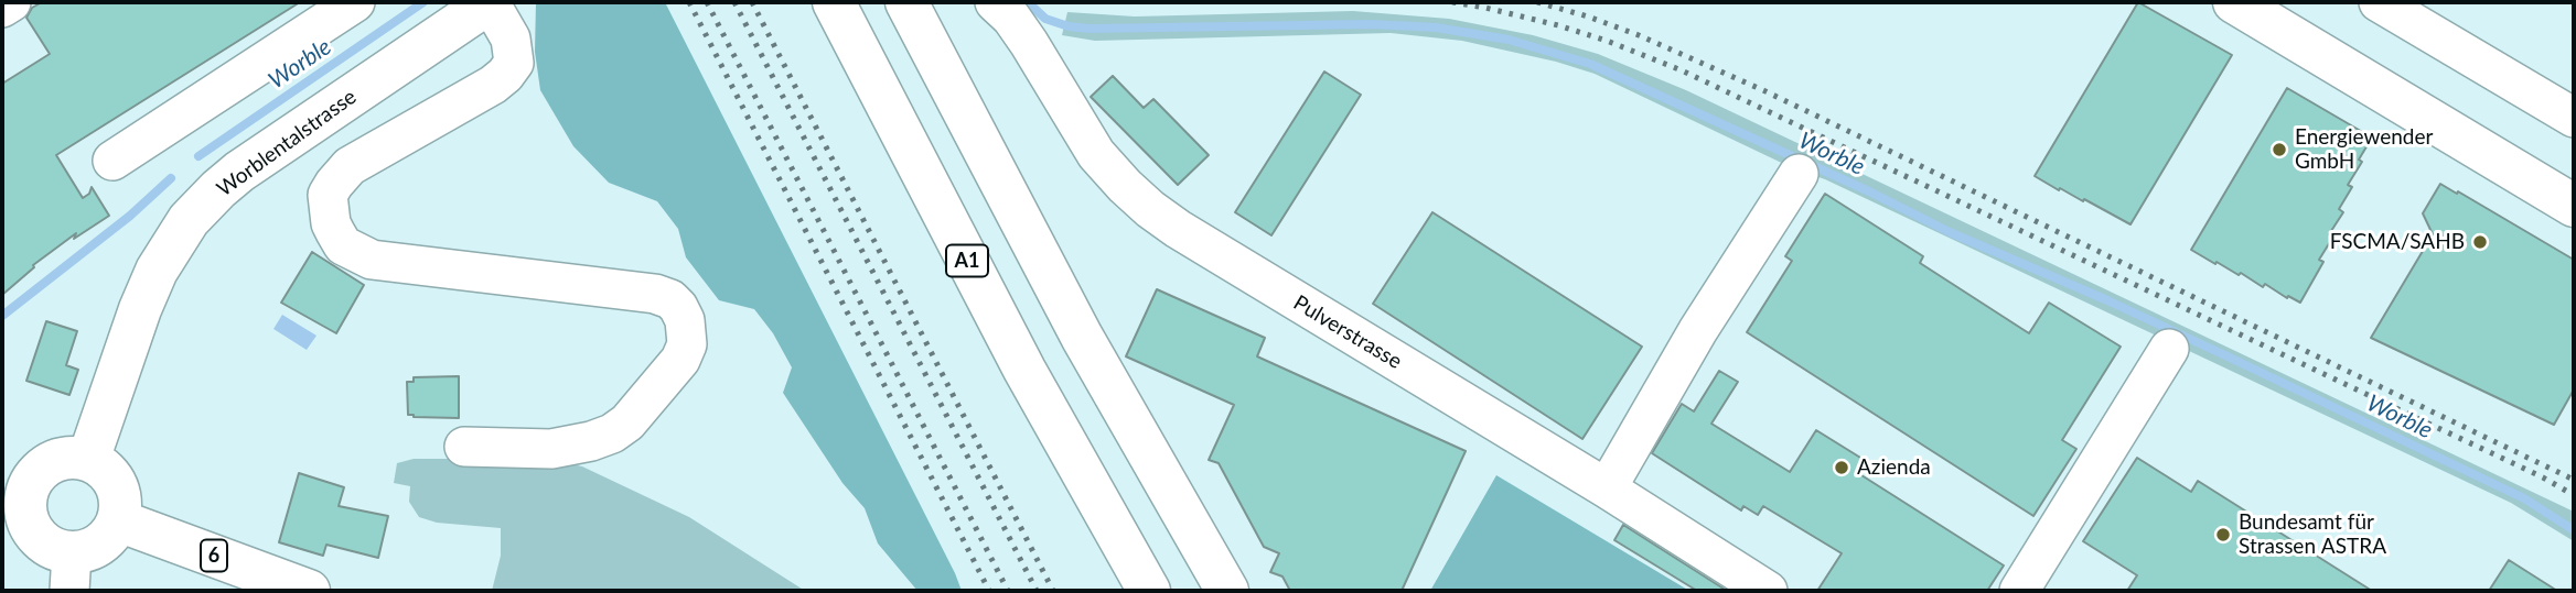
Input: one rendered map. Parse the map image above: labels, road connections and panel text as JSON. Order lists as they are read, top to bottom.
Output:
{
  "streets": {
    "main road": ["Worblentalstrasse", "A1", "6"],
    "street": ["Pulverstrasse"]
  },
  "water": ["Worble"],
  "places": [
    "Energiewender GmbH",
    "FSCMA/SAHB",
    "Azienda",
    "Bundesamt für Strassen ASTRA"
  ]
}
